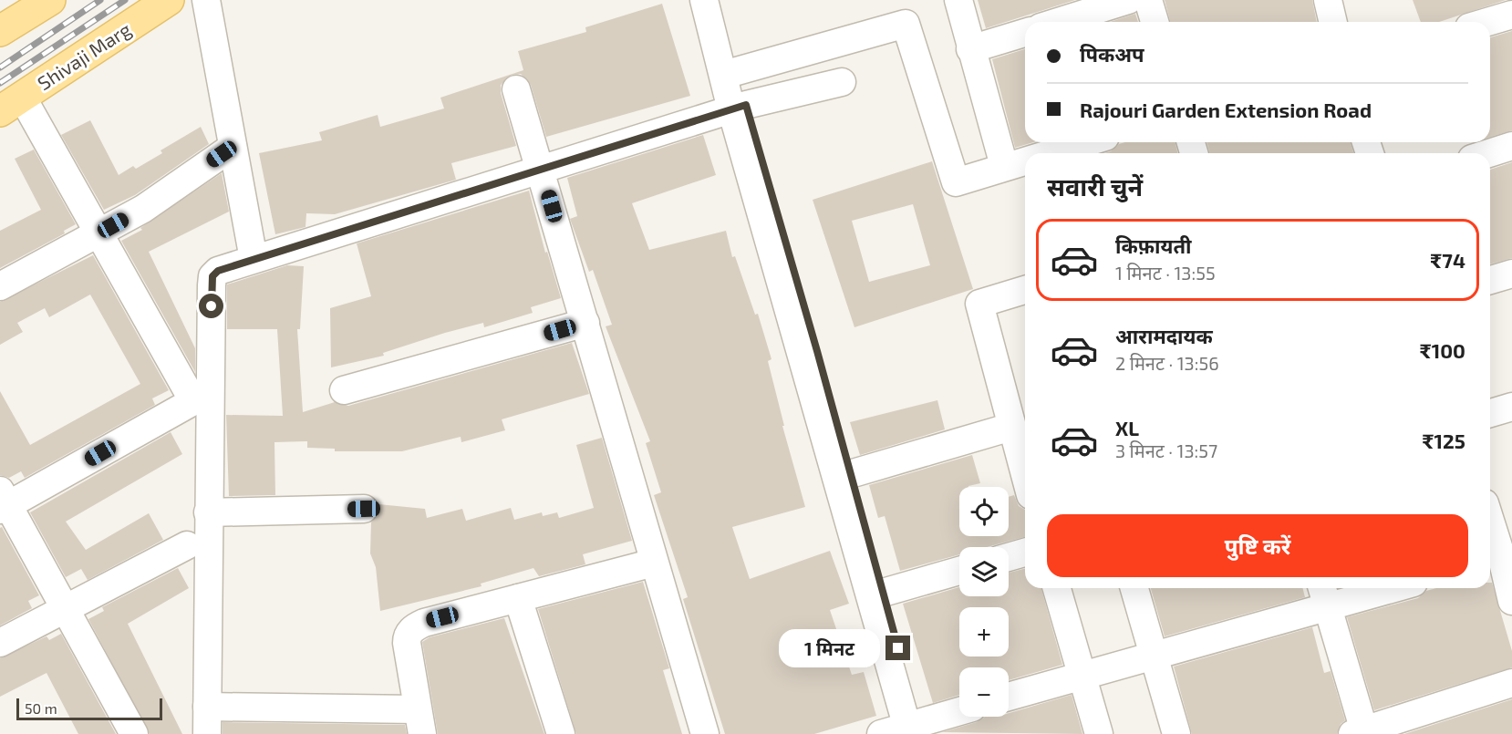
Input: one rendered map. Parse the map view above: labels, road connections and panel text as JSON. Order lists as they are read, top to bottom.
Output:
{
  "streets": {
    "main road": ["Shivaji Marg"]
  },
  "scale_bar": "50 m",
  "page": {
    "banner": ["पिकअप", "Rajouri Garden Extension Road"],
    "heading": "सवारी चुनें",
    "list": [
      {
        "name": "किफ़ायती",
        "note": "1 मिनट · 13:55",
        "value": "₹74"
      },
      {
        "name": "आरामदायक",
        "note": "2 मिनट · 13:56",
        "value": "₹100"
      },
      {
        "name": "XL",
        "note": "3 मिनट · 13:57",
        "value": "₹125"
      }
    ],
    "map_buttons": ["+", "−"],
    "buttons": "पुष्टि करें",
    "bubble": "1 मिनट",
    "scale": "50 m"
  }
}
